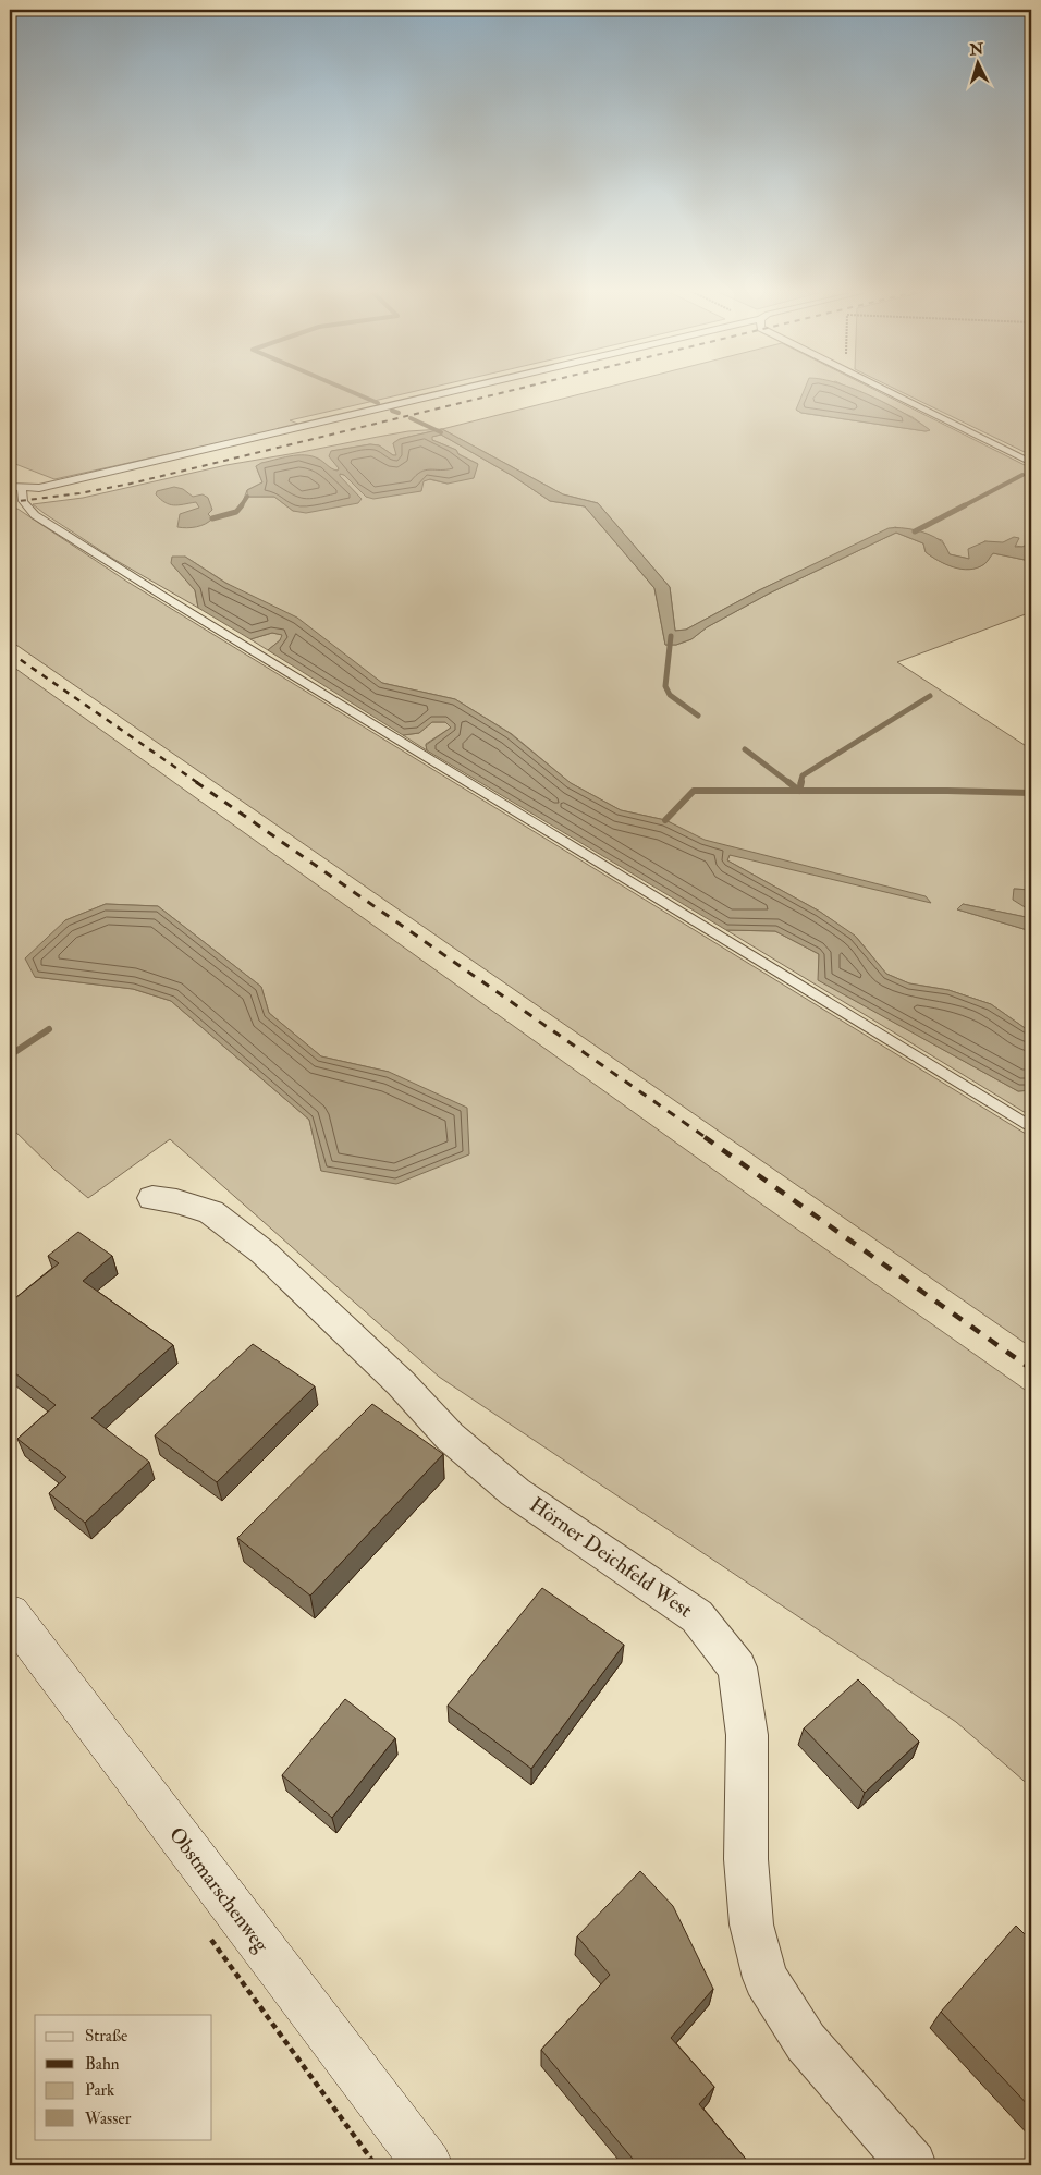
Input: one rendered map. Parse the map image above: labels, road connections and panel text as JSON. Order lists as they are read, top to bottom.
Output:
{
  "streets": {
    "main road": ["Obstmarschenweg"],
    "street": ["Hörner Deichfeld West"]
  },
  "legend": [
    "Straße",
    "Bahn",
    "Park",
    "Wasser"
  ],
  "north": "top"
}
